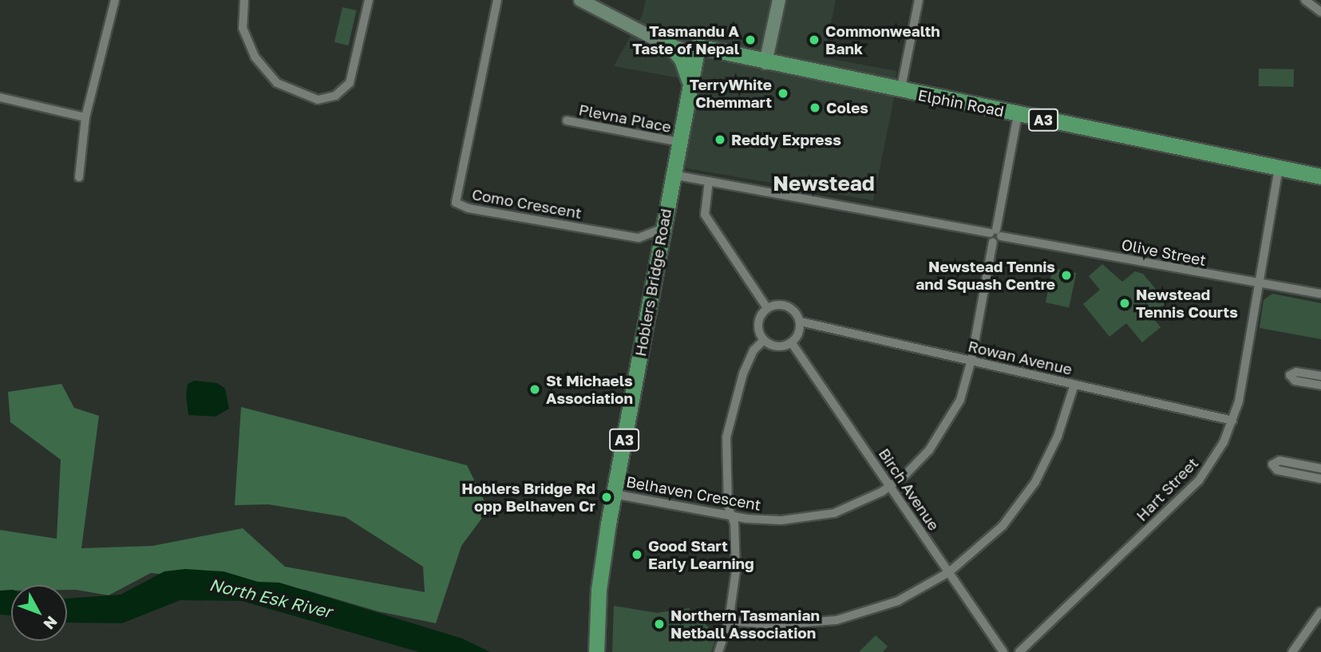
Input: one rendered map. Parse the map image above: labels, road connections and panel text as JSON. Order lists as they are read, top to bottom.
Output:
{
  "streets": {
    "highway": ["Elphin Road", "A3", "Hoblers Bridge Road"],
    "street": [
      "Plevna Place",
      "Como Crescent",
      "Olive Street",
      "Rowan Avenue",
      "Birch Avenue",
      "Hart Street",
      "Belhaven Crescent"
    ]
  },
  "crossings": [
    ["Elphin Road", "Hoblers Bridge Road"],
    ["Elphin Road", "Hart Street"],
    ["Elphin Road", "Belhaven Crescent"],
    ["Plevna Place", "Hoblers Bridge Road"],
    ["Como Crescent", "Hoblers Bridge Road"],
    ["Olive Street", "Hoblers Bridge Road"],
    ["Olive Street", "Hart Street"],
    ["Olive Street", "Belhaven Crescent"],
    ["Hoblers Bridge Road", "Belhaven Crescent"],
    ["Rowan Avenue", "Birch Avenue"],
    ["Rowan Avenue", "Hart Street"],
    ["Rowan Avenue", "Belhaven Crescent"],
    ["Birch Avenue", "Belhaven Crescent"]
  ],
  "districts": ["Newstead"],
  "water": ["North Esk River"],
  "places": [
    "Tasmandu A Taste of Nepal",
    "Commonwealth Bank",
    "TerryWhite Chemmart",
    "Coles",
    "Reddy Express",
    "Newstead Tennis and Squash Centre",
    "Newstead Tennis Courts",
    "St Michaels Association",
    "Hoblers Bridge Rd opp Belhaven Cr",
    "Good Start Early Learning",
    "Northern Tasmanian Netball Association"
  ],
  "north": "bottom right"
}
